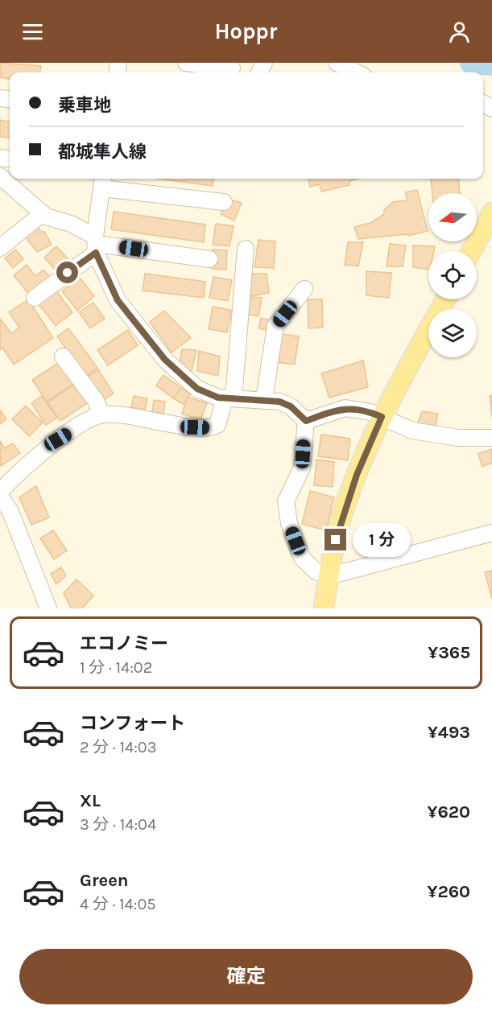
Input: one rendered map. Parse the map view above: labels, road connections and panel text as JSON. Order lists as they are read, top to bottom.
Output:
{
  "north": "left",
  "page": {
    "header": "Hoppr",
    "banner": ["乗車地", "都城隼人線"],
    "bubble": "1 分",
    "list": [
      {
        "name": "エコノミー",
        "note": "1 分 · 14:02",
        "value": "¥365"
      },
      {
        "name": "コンフォート",
        "note": "2 分 · 14:03",
        "value": "¥493"
      },
      {
        "name": "XL",
        "note": "3 分 · 14:04",
        "value": "¥620"
      },
      {
        "name": "Green",
        "note": "4 分 · 14:05",
        "value": "¥260"
      }
    ],
    "buttons": "確定"
  }
}
